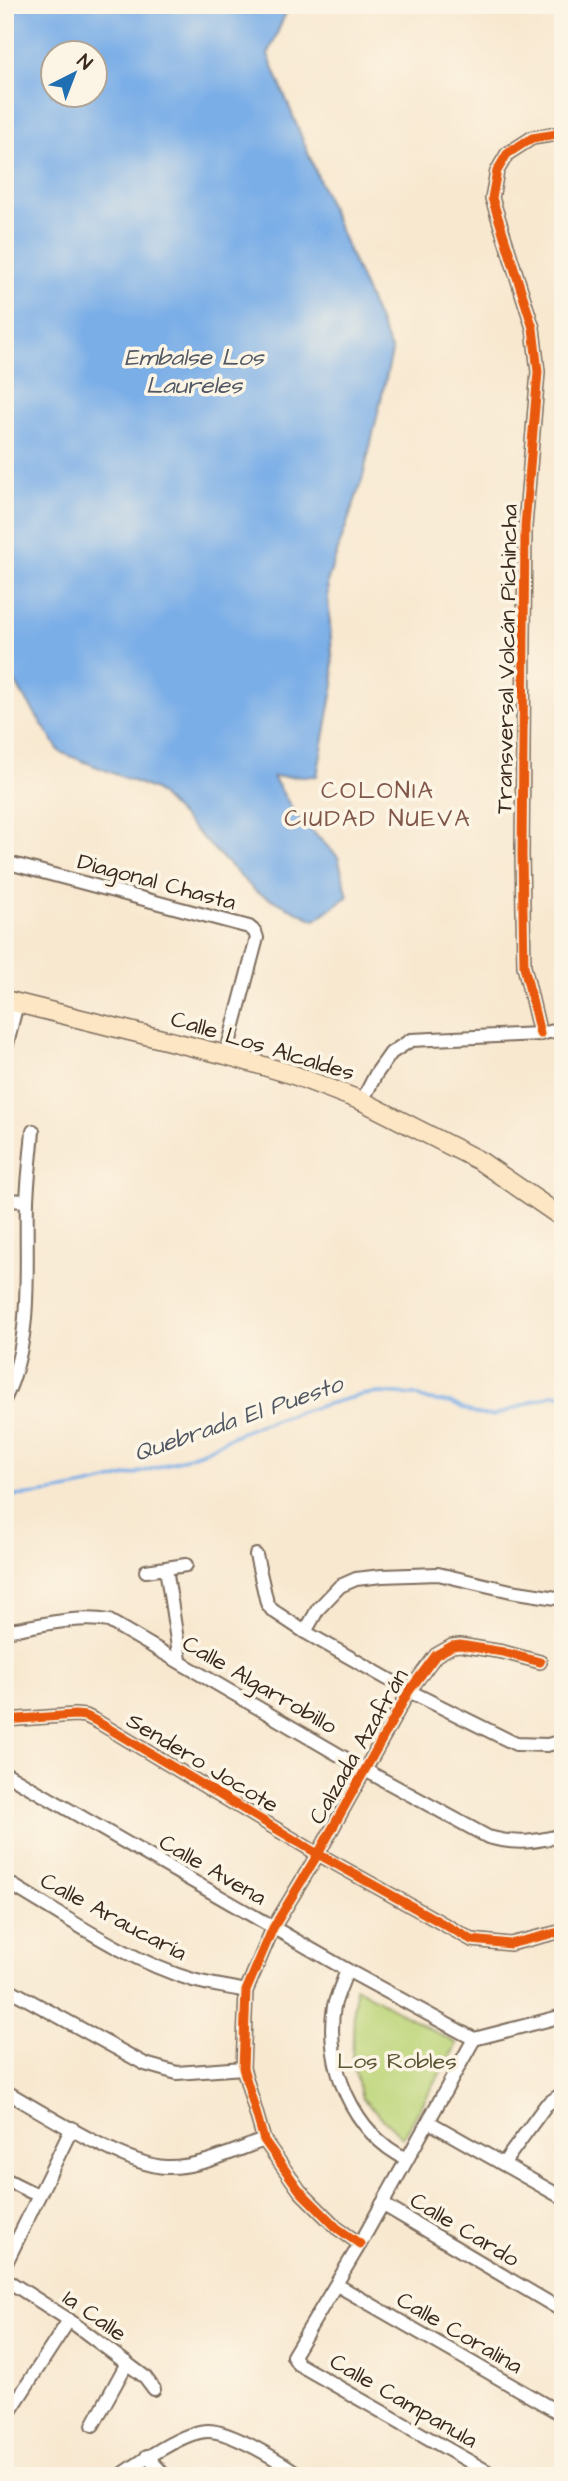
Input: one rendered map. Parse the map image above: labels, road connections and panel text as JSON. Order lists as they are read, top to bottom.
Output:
{
  "streets": {
    "main road": ["Calle Los Alcaldes"],
    "street": [
      "Transversal Volcán Pichincha",
      "Diagonal Chasta",
      "Calle Algarrobillo",
      "Calzada Azafrán",
      "Sendero Jocote",
      "Calle Avena",
      "Calle Araucaría",
      "Calle Cardo",
      "1a Calle",
      "Calle Coralina",
      "Calle Campanula"
    ]
  },
  "crossings": [
    ["Diagonal Chasta", "Calle Los Alcaldes"],
    ["Calle Algarrobillo", "Calzada Azafrán"],
    ["Calzada Azafrán", "Sendero Jocote"],
    ["Calzada Azafrán", "Calle Avena"],
    ["Calzada Azafrán", "Calle Araucaría"],
    ["Calle Coralina", "Calle Campanula"]
  ],
  "districts": ["COLONIA CIUDAD NUEVA"],
  "water": ["Embalse Los Laureles", "Quebrada El Puesto"],
  "parks": ["Los Robles"],
  "north": "top right"
}
